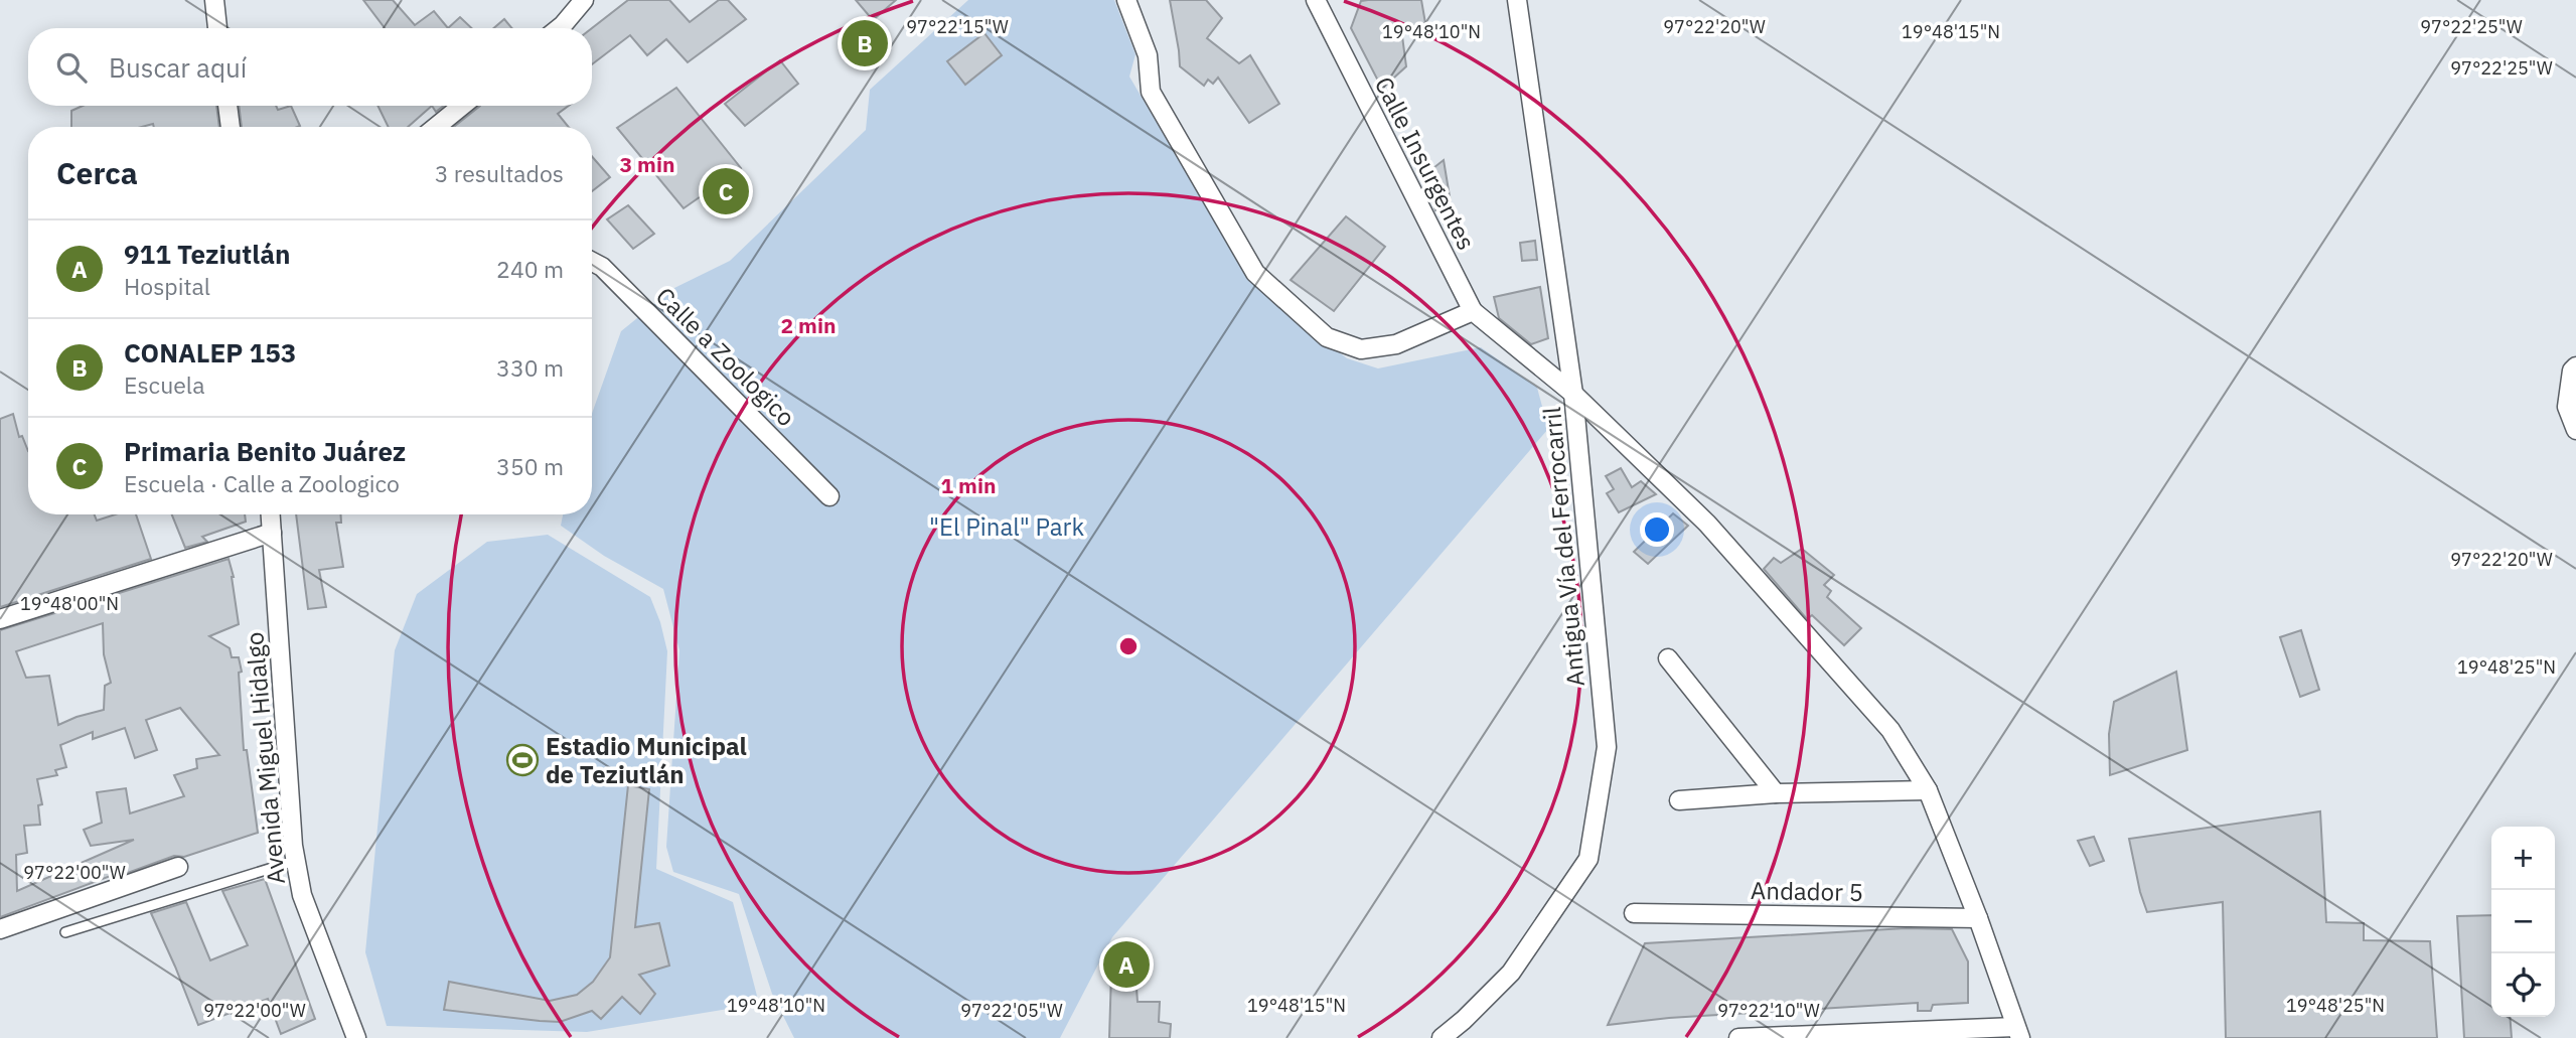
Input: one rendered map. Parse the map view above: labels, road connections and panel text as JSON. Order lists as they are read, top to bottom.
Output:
{
  "streets": {
    "street": [
      "Calle Insurgentes",
      "Calle a Zoologico",
      "Antigua Vía del Ferrocarril",
      "Avenida Miguel Hidalgo",
      "Andador 5"
    ]
  },
  "parks": ["\"El Pinal\" Park"],
  "places": {
    "sports": ["Estadio Municipal de Teziutlán"]
  },
  "page": {
    "pins": ["B", "C", "A"],
    "search": "Buscar aquí",
    "heading": ["Cerca", "3 resultados"],
    "list": [
      {
        "mark": "A",
        "name": "911 Teziutlán",
        "note": "Hospital",
        "value": "240 m"
      },
      {
        "mark": "B",
        "name": "CONALEP 153",
        "note": "Escuela",
        "value": "330 m"
      },
      {
        "mark": "C",
        "name": "Primaria Benito Juárez",
        "note": "Escuela · Calle a Zoologico",
        "value": "350 m"
      }
    ],
    "map_buttons": ["+", "−"]
  },
  "coordinates": [
    "97°22'25\"W",
    "97°22'20\"W",
    "97°22'15\"W",
    "19°48'10\"N",
    "19°48'15\"N",
    "19°48'00\"N",
    "19°48'25\"N",
    "97°22'00\"W",
    "97°22'05\"W",
    "97°22'10\"W"
  ],
  "rings": ["3 min", "2 min", "1 min"]
}
